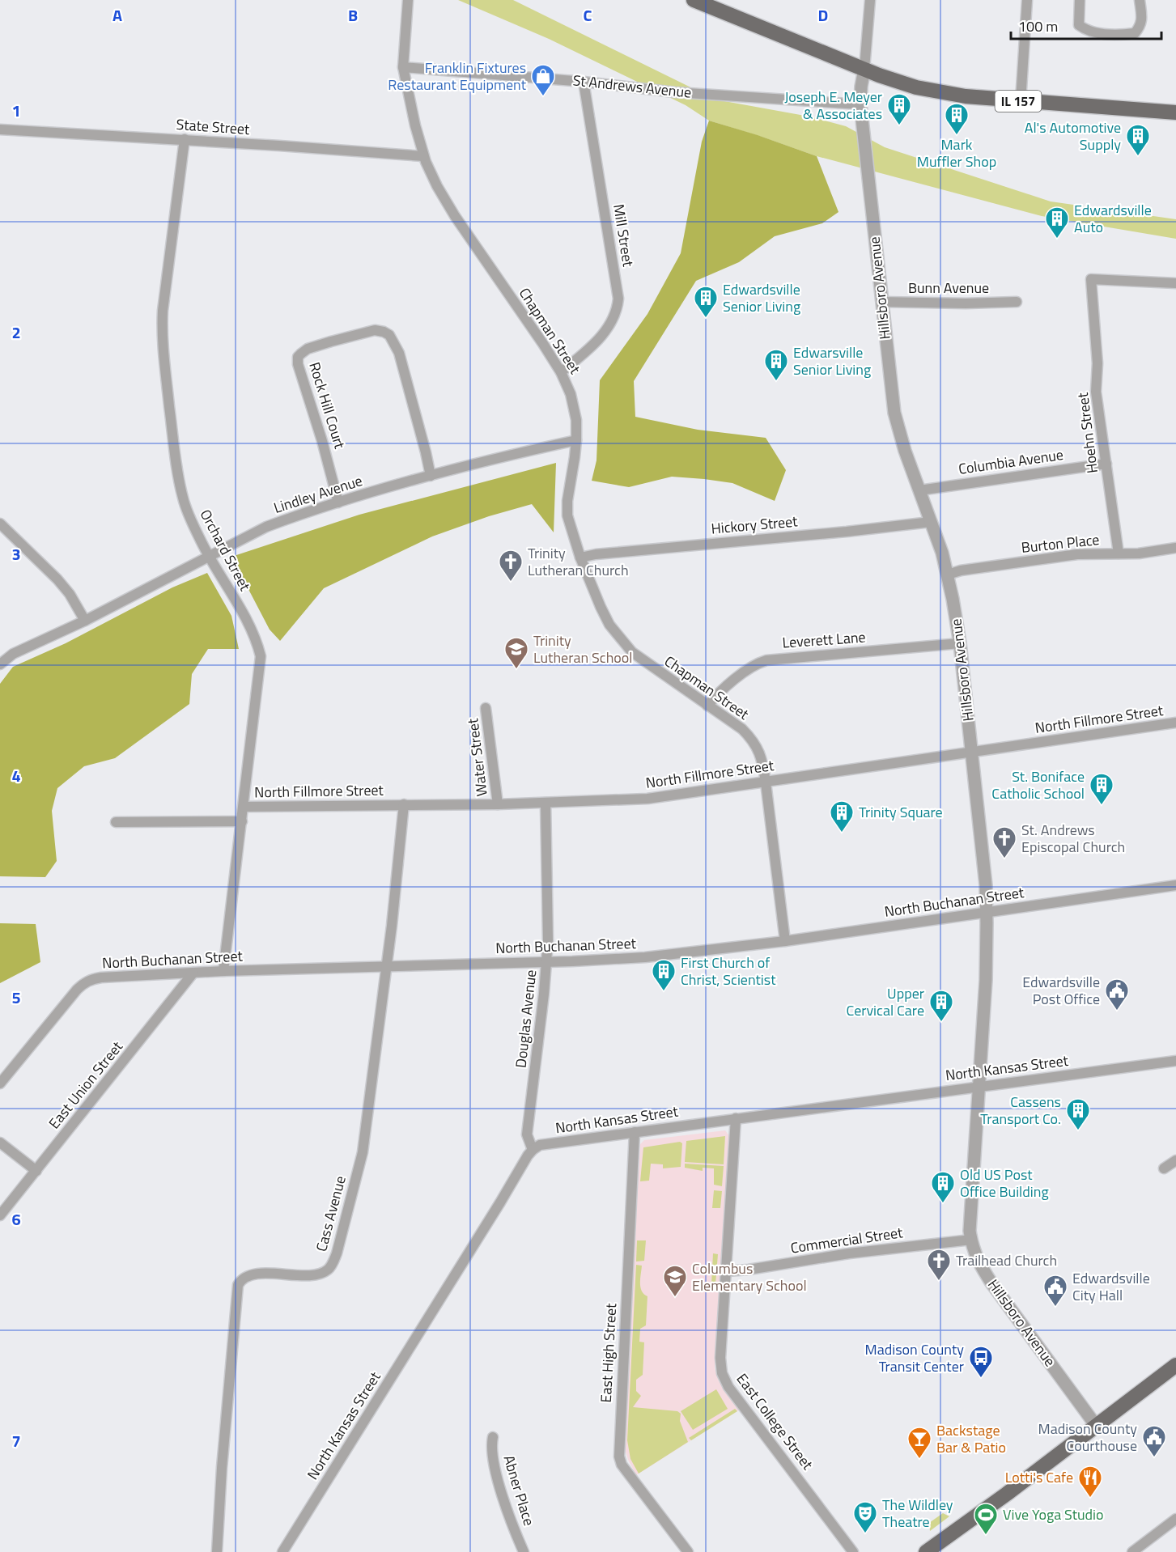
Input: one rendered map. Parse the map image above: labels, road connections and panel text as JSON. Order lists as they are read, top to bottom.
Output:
{
  "streets": {
    "main road": ["IL 157"],
    "street": [
      "St Andrews Avenue",
      "State Street",
      "Mill Street",
      "Hillsboro Avenue",
      "Bunn Avenue",
      "Chapman Street",
      "Rock Hill Court",
      "Hoehn Street",
      "Columbia Avenue",
      "Lindley Avenue",
      "Hickory Street",
      "Burton Place",
      "Orchard Street",
      "Leverett Lane",
      "North Fillmore Street",
      "Water Street",
      "North Buchanan Street",
      "Douglas Avenue",
      "North Kansas Street",
      "East Union Street",
      "Cass Avenue",
      "Commercial Street",
      "East High Street",
      "East College Street",
      "Abner Place"
    ]
  },
  "crossings": [
    ["St Andrews Avenue", "Mill Street"],
    ["St Andrews Avenue", "Hillsboro Avenue"],
    ["St Andrews Avenue", "Chapman Street"],
    ["IL 157", "Hillsboro Avenue"],
    ["State Street", "Chapman Street"],
    ["State Street", "Orchard Street"],
    ["Mill Street", "Chapman Street"],
    ["Hillsboro Avenue", "Bunn Avenue"],
    ["Hillsboro Avenue", "Columbia Avenue"],
    ["Hillsboro Avenue", "Hickory Street"],
    ["Hillsboro Avenue", "Burton Place"],
    ["Hillsboro Avenue", "Leverett Lane"],
    ["Hillsboro Avenue", "North Fillmore Street"],
    ["Hillsboro Avenue", "North Buchanan Street"],
    ["Hillsboro Avenue", "North Kansas Street"],
    ["Hillsboro Avenue", "Commercial Street"],
    ["Chapman Street", "Lindley Avenue"],
    ["Chapman Street", "Hickory Street"],
    ["Chapman Street", "Leverett Lane"],
    ["Chapman Street", "North Fillmore Street"],
    ["Chapman Street", "North Buchanan Street"],
    ["Rock Hill Court", "Lindley Avenue"],
    ["Hoehn Street", "Columbia Avenue"],
    ["Hoehn Street", "Burton Place"],
    ["Lindley Avenue", "Orchard Street"],
    ["Orchard Street", "North Fillmore Street"],
    ["Orchard Street", "North Buchanan Street"],
    ["North Fillmore Street", "Water Street"],
    ["North Fillmore Street", "Douglas Avenue"],
    ["North Fillmore Street", "Cass Avenue"],
    ["North Buchanan Street", "Douglas Avenue"],
    ["North Buchanan Street", "East Union Street"],
    ["North Buchanan Street", "Cass Avenue"],
    ["Douglas Avenue", "North Kansas Street"],
    ["North Kansas Street", "East High Street"],
    ["North Kansas Street", "East College Street"],
    ["Commercial Street", "East College Street"]
  ],
  "places": {
    "shop": ["Franklin Fixtures Restaurant Equipment"],
    "building": [
      "Joseph E. Meyer & Associates",
      "Mark Muffler Shop",
      "Al's Automotive Supply",
      "Edwardsville Auto",
      "Edwardsville Senior Living",
      "Edwarsville Senior Living",
      "St. Boniface Catholic School",
      "Trinity Square",
      "First Church of Christ, Scientist",
      "Upper Cervical Care",
      "Cassens Transport Co.",
      "Old US Post Office Building"
    ],
    "church": ["Trinity Lutheran Church", "St. Andrews Episcopal Church", "Trailhead Church"],
    "school or university": ["Trinity Lutheran School", "Columbus Elementary School"],
    "public building": ["Edwardsville Post Office", "Edwardsville City Hall", "Madison County Courthouse"],
    "bus stop": ["Madison County Transit Center"],
    "bar": ["Backstage Bar & Patio"],
    "restaurant": ["Lotti's Cafe"],
    "theatre": ["The Wildley Theatre"],
    "sports": ["Vive Yoga Studio"]
  },
  "scale_bar": "100 m",
  "grid": {
    "columns": [
      "A",
      "B",
      "C",
      "D"
    ],
    "rows": [
      "1",
      "2",
      "3",
      "4",
      "5",
      "6",
      "7"
    ]
  }
}
